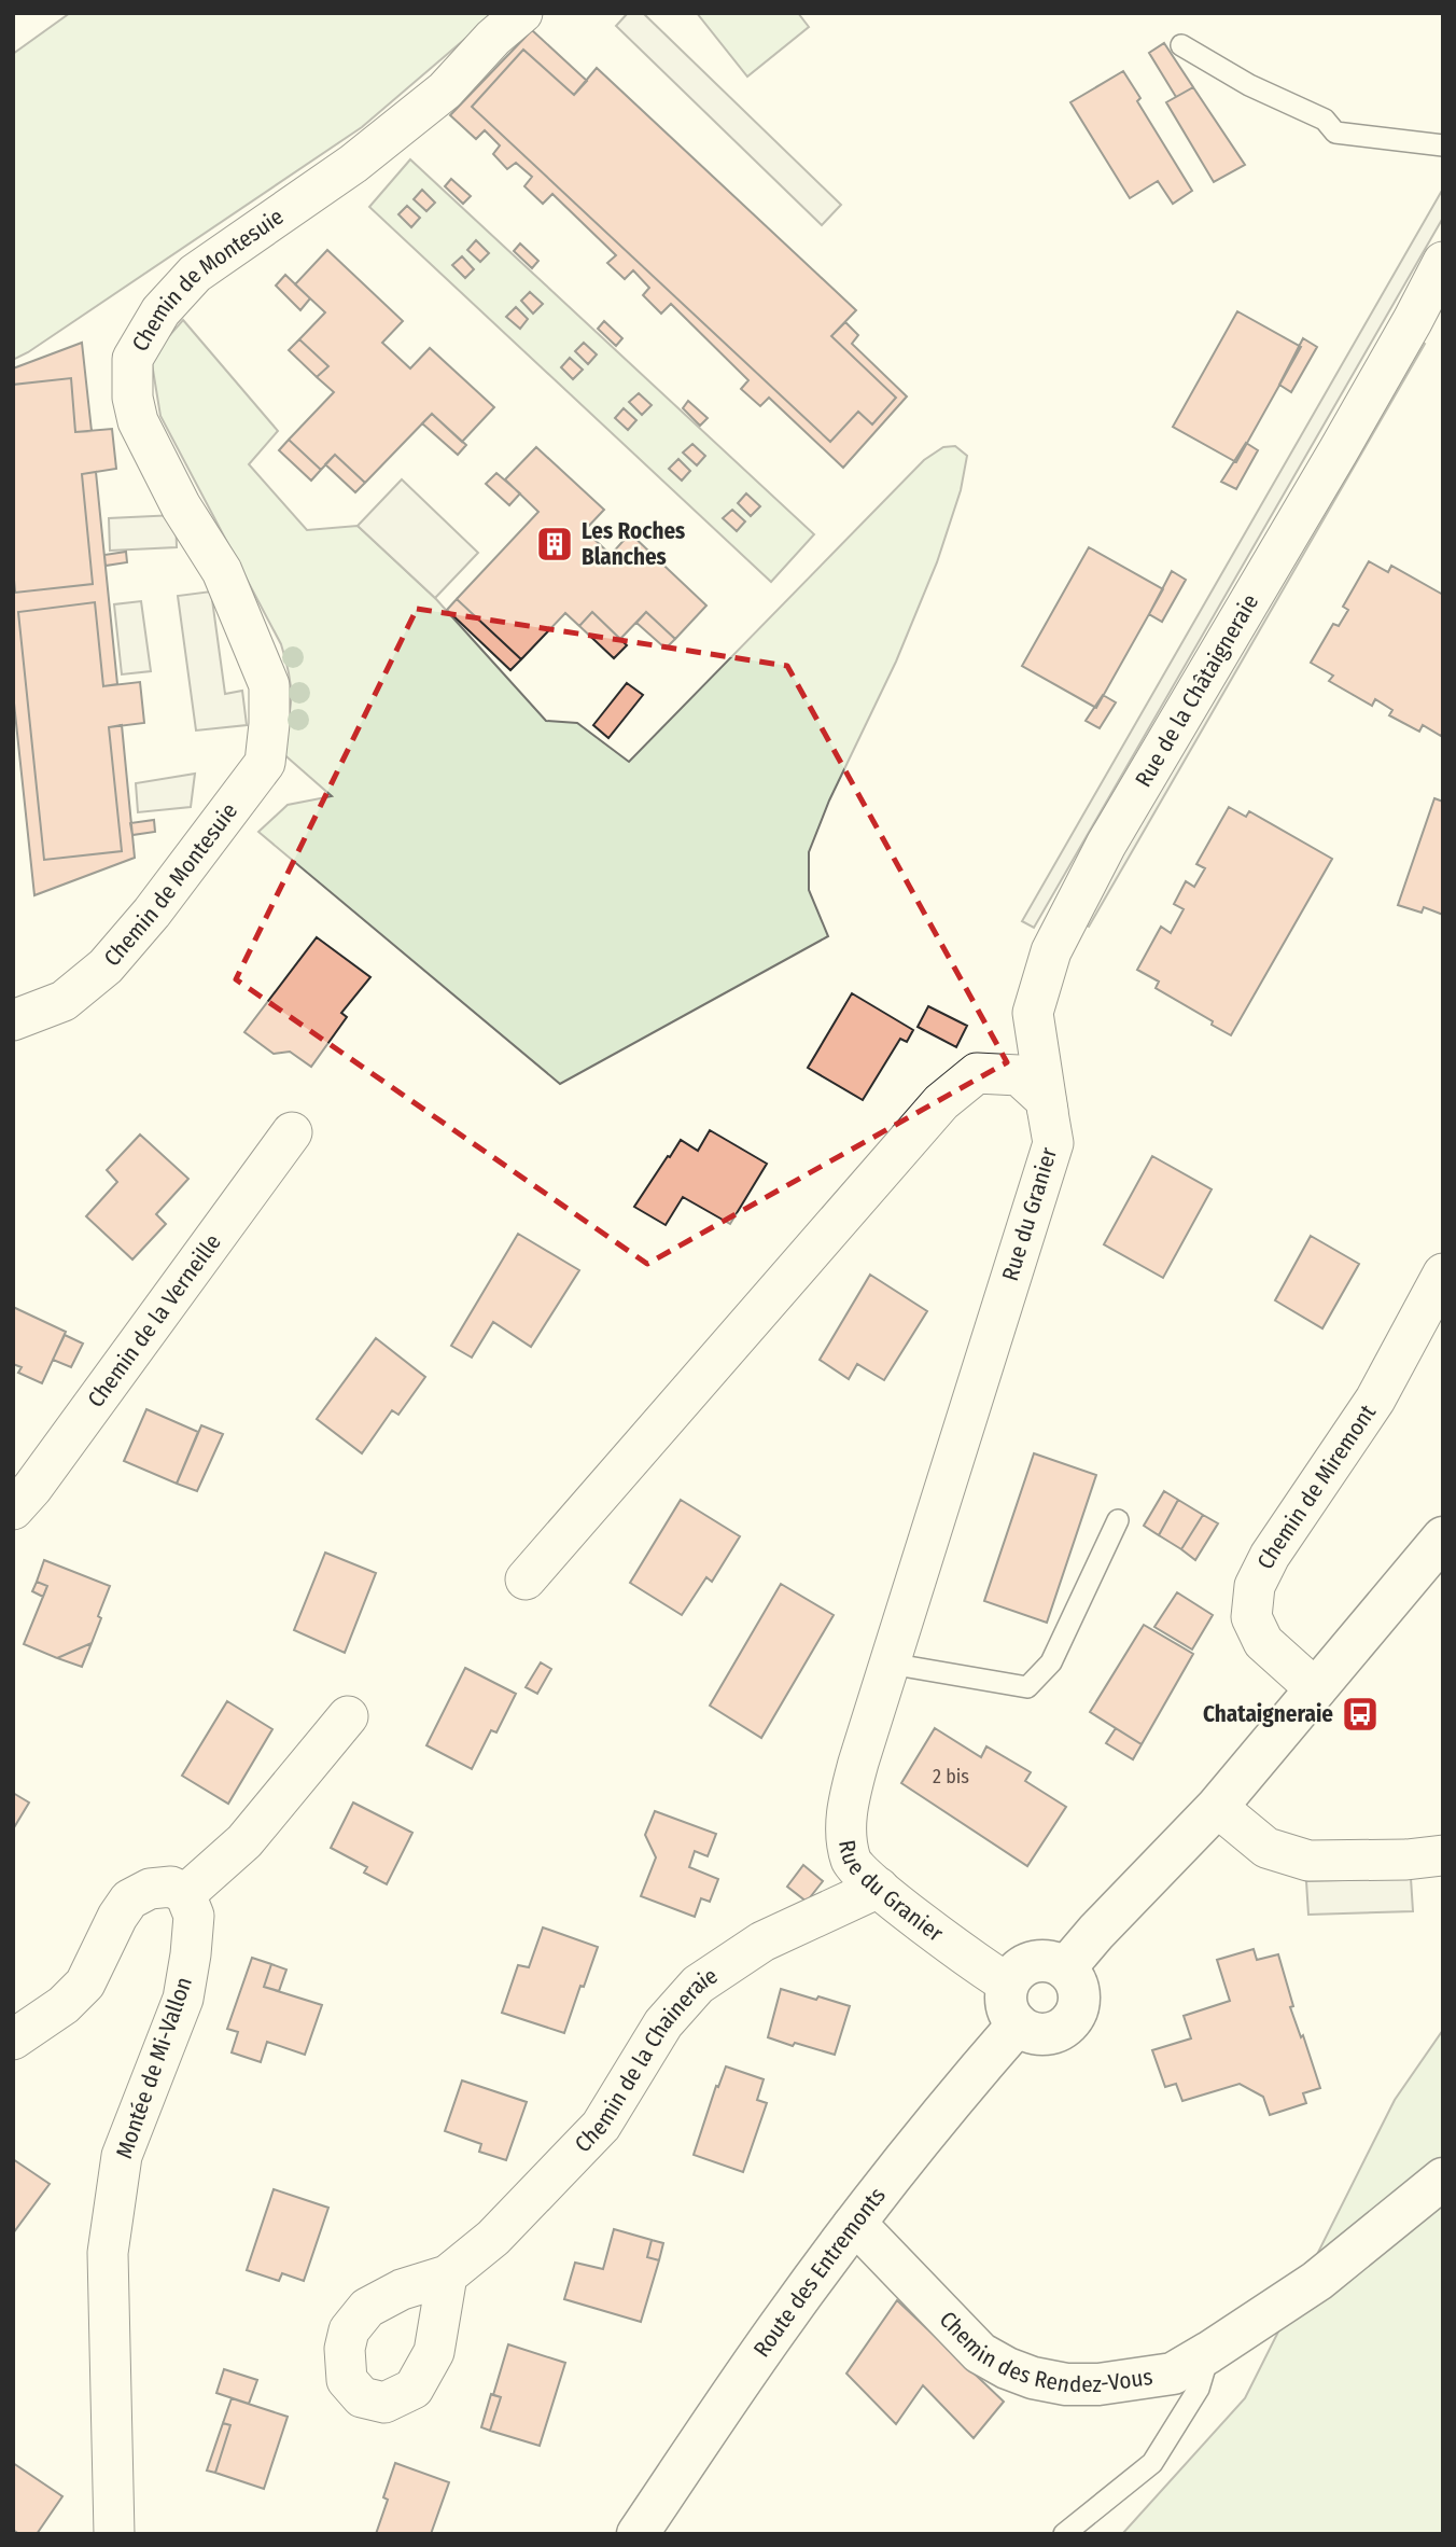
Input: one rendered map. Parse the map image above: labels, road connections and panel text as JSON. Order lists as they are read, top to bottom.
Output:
{
  "streets": {
    "main road": ["Route des Entremonts", "Chemin des Rendez-Vous"],
    "street": [
      "Chemin de Montesuie",
      "Rue de la Châtaigneraie",
      "Rue du Granier",
      "Chemin de la Verneille",
      "Chemin de Miremont",
      "Chemin de la Chaineraie",
      "Montée de Mi-Vallon"
    ]
  },
  "crossings": [
    ["Rue de la Châtaigneraie", "Rue du Granier"],
    ["Rue du Granier", "Chemin de la Chaineraie"],
    ["Rue du Granier", "Route des Entremonts"],
    ["Route des Entremonts", "Chemin des Rendez-Vous"]
  ],
  "places": {
    "building": ["Les Roches Blanches"],
    "bus stop": ["Chataigneraie"]
  },
  "house_numbers": ["2 bis"]
}
